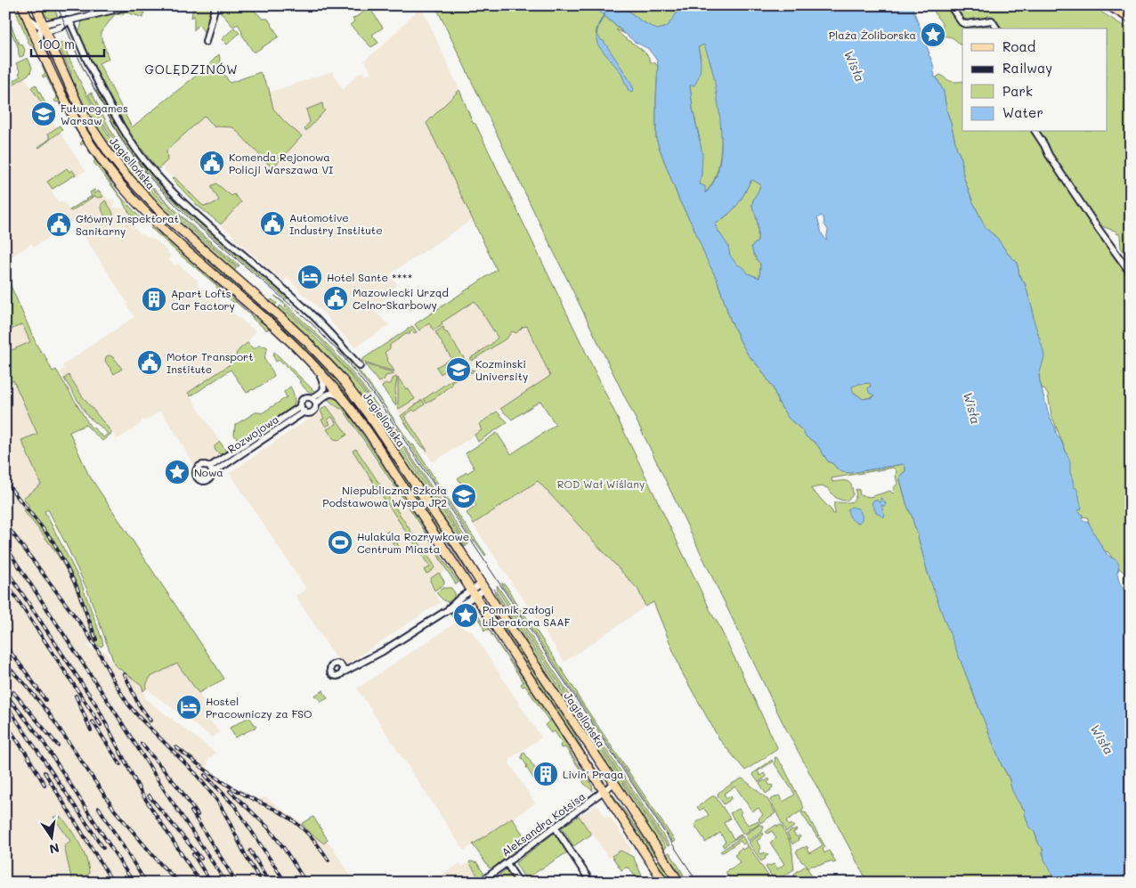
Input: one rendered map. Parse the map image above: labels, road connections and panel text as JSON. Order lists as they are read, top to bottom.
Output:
{
  "streets": {
    "main road": ["Jagiellońska"],
    "street": ["Rozwojowa", "Aleksandra Kotsisa"]
  },
  "crossings": [
    ["Jagiellońska", "Rozwojowa"],
    ["Jagiellońska", "Aleksandra Kotsisa"]
  ],
  "districts": ["GOLĘDZINÓW"],
  "water": ["Wisła"],
  "parks": ["ROD Wał Wiślany"],
  "places": {
    "place": ["Plaża Żoliborska", "Nowa", "Pomnik załogi Liberatora SAAF"],
    "school or university": ["Futuregames Warsaw", "Kozminski University", "Niepubliczna Szkoła Podstawowa Wyspa JP2"],
    "public building": [
      "Komenda Rejonowa Policji Warszawa VI",
      "Automotive Industry Institute",
      "Główny Inspektorat Sanitarny",
      "Mazowiecki Urząd Celno-Skarbowy",
      "Motor Transport Institute"
    ],
    "hotel": ["Hotel Sante ****", "Hostel Pracowniczy za FSO"],
    "building": ["Apart Lofts Car Factory", "Livin' Praga"],
    "sports": ["Hulakula Rozrywkowe Centrum Miasta"]
  },
  "legend": [
    "Road",
    "Railway",
    "Park",
    "Water"
  ],
  "scale_bar": "100 m",
  "north": "bottom"
}
